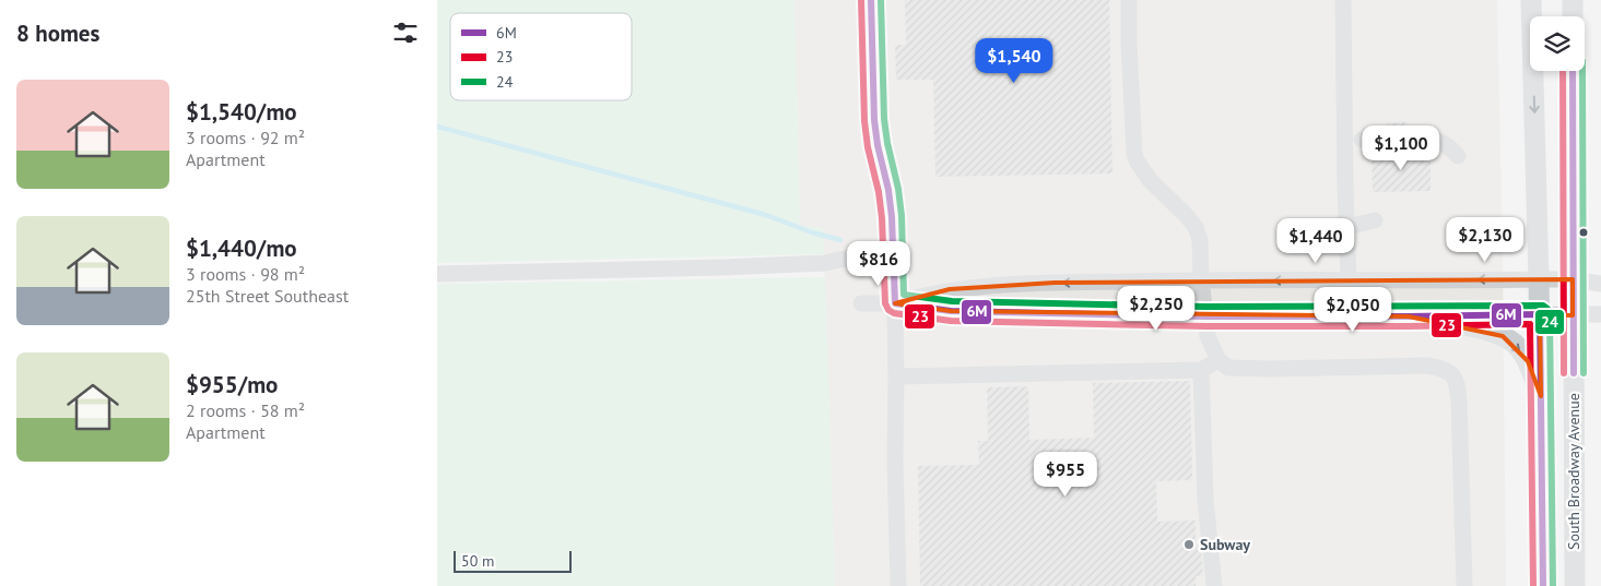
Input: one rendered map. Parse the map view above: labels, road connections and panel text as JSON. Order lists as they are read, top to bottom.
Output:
{
  "streets": {
    "main road": ["South Broadway Avenue"]
  },
  "places": ["Subway"],
  "lines": ["transit line 6M", "transit line 23", "transit line 24"],
  "legend": ["6M", "23", "24"],
  "scale_bar": "50 m",
  "page": {
    "heading": "8 homes",
    "price": [
      "$1,540",
      "$1,100",
      "$2,130",
      "$1,440",
      "$816",
      "$2,250",
      "$2,050",
      "$955"
    ],
    "list": [
      {
        "name": "$1,540/mo",
        "note": "3 rooms · 92 m² · Apartment"
      },
      {
        "name": "$1,440/mo",
        "note": "3 rooms · 98 m² · 25th Street Southeast"
      },
      {
        "name": "$955/mo",
        "note": "2 rooms · 58 m² · Apartment"
      }
    ],
    "scale": "50 m"
  }
}
